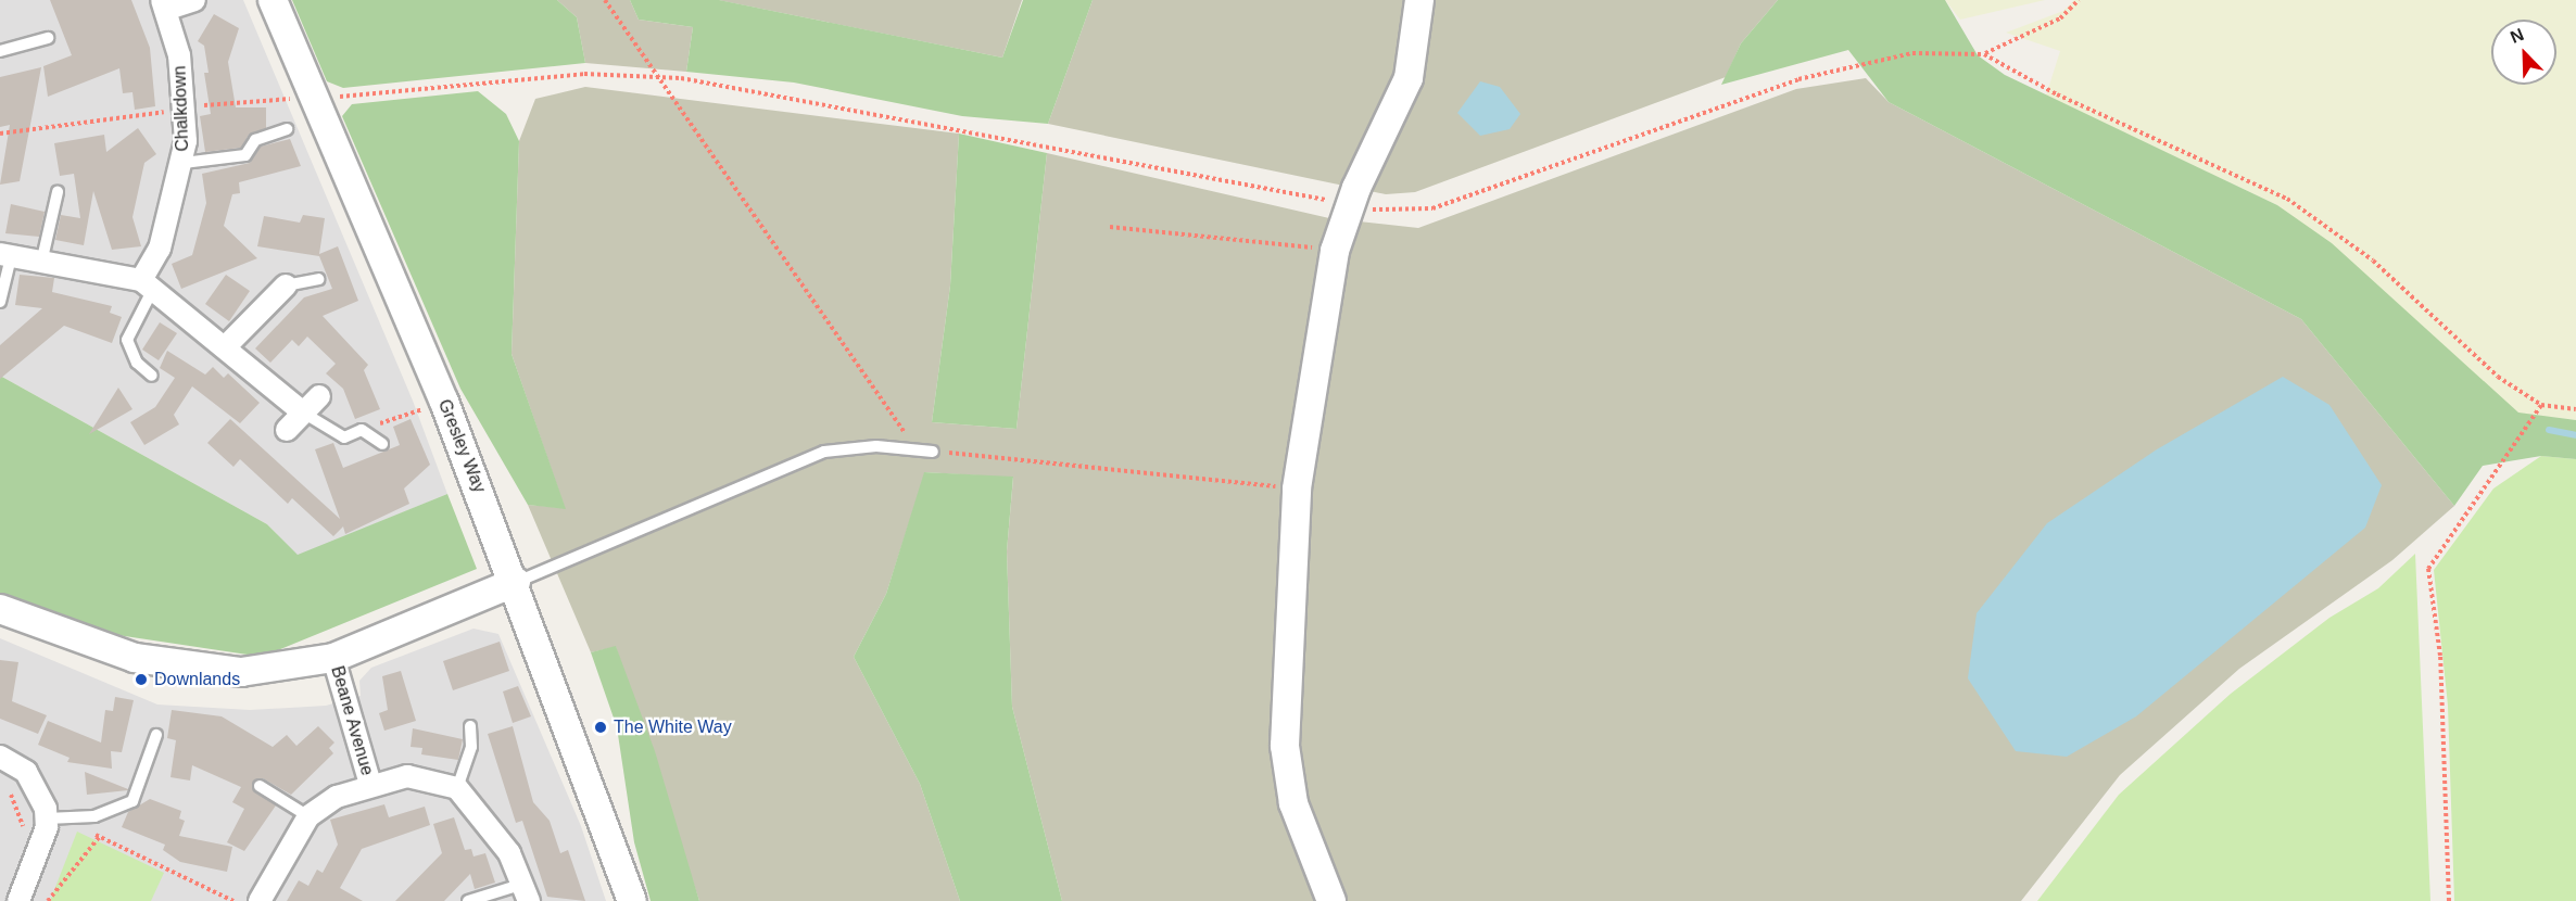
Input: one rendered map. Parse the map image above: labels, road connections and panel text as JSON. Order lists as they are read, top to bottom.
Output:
{
  "streets": {
    "street": ["Chalkdown", "Gresley Way", "Beane Avenue"]
  },
  "places": ["Downlands", "The White Way"],
  "north": "top left"
}
